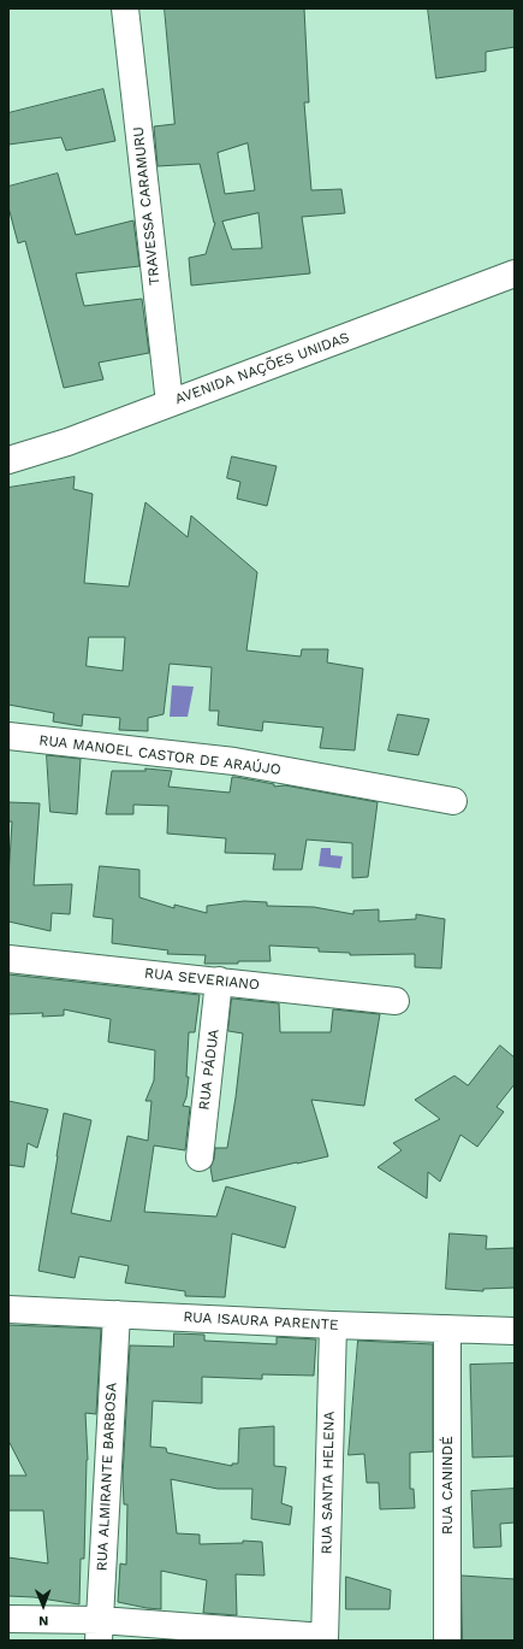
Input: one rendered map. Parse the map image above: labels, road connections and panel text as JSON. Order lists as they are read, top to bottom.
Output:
{
  "streets": {
    "street": [
      "TRAVESSA CARAMURU",
      "AVENIDA NAÇÕES UNIDAS",
      "RUA MANOEL CASTOR DE ARAÚJO",
      "RUA SEVERIANO",
      "RUA PÁDUA",
      "RUA ISAURA PARENTE",
      "RUA ALMIRANTE BARBOSA",
      "RUA SANTA HELENA",
      "RUA CANINDÉ"
    ]
  },
  "crossings": [
    ["TRAVESSA CARAMURU", "AVENIDA NAÇÕES UNIDAS"],
    ["RUA SEVERIANO", "RUA PÁDUA"],
    ["RUA ISAURA PARENTE", "RUA ALMIRANTE BARBOSA"],
    ["RUA ISAURA PARENTE", "RUA SANTA HELENA"],
    ["RUA ISAURA PARENTE", "RUA CANINDÉ"]
  ],
  "north": "bottom"
}
